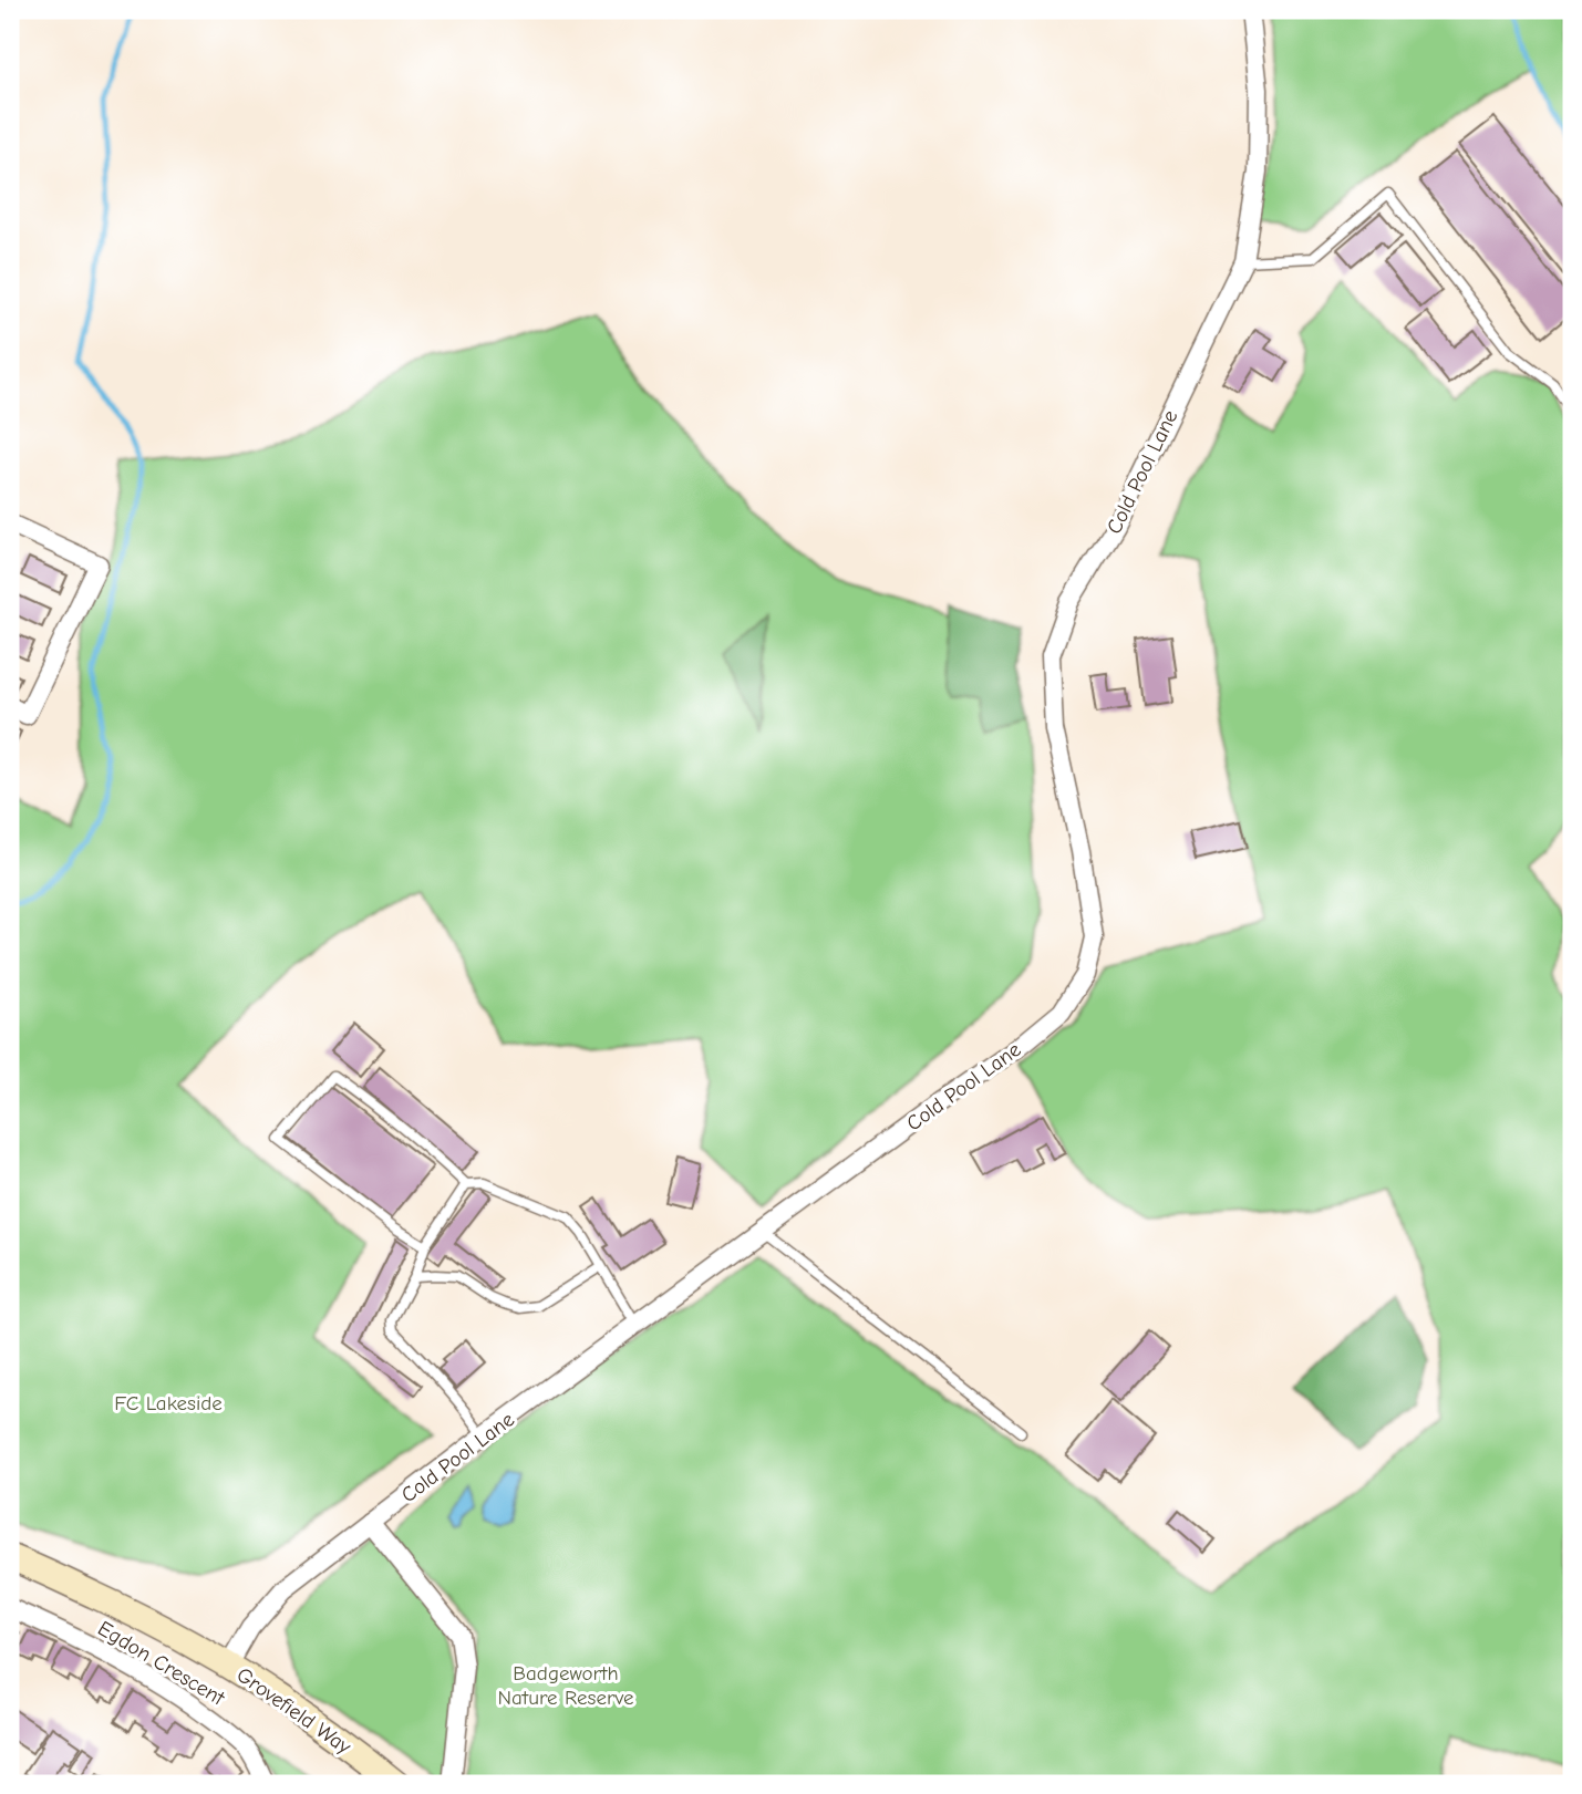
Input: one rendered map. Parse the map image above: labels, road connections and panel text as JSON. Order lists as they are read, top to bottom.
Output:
{
  "streets": {
    "street": ["Cold Pool Lane", "Egdon Crescent", "Grovefield Way"]
  },
  "crossings": [
    ["Cold Pool Lane", "Grovefield Way"]
  ],
  "parks": ["FC Lakeside", "Badgeworth Nature Reserve"]
}
